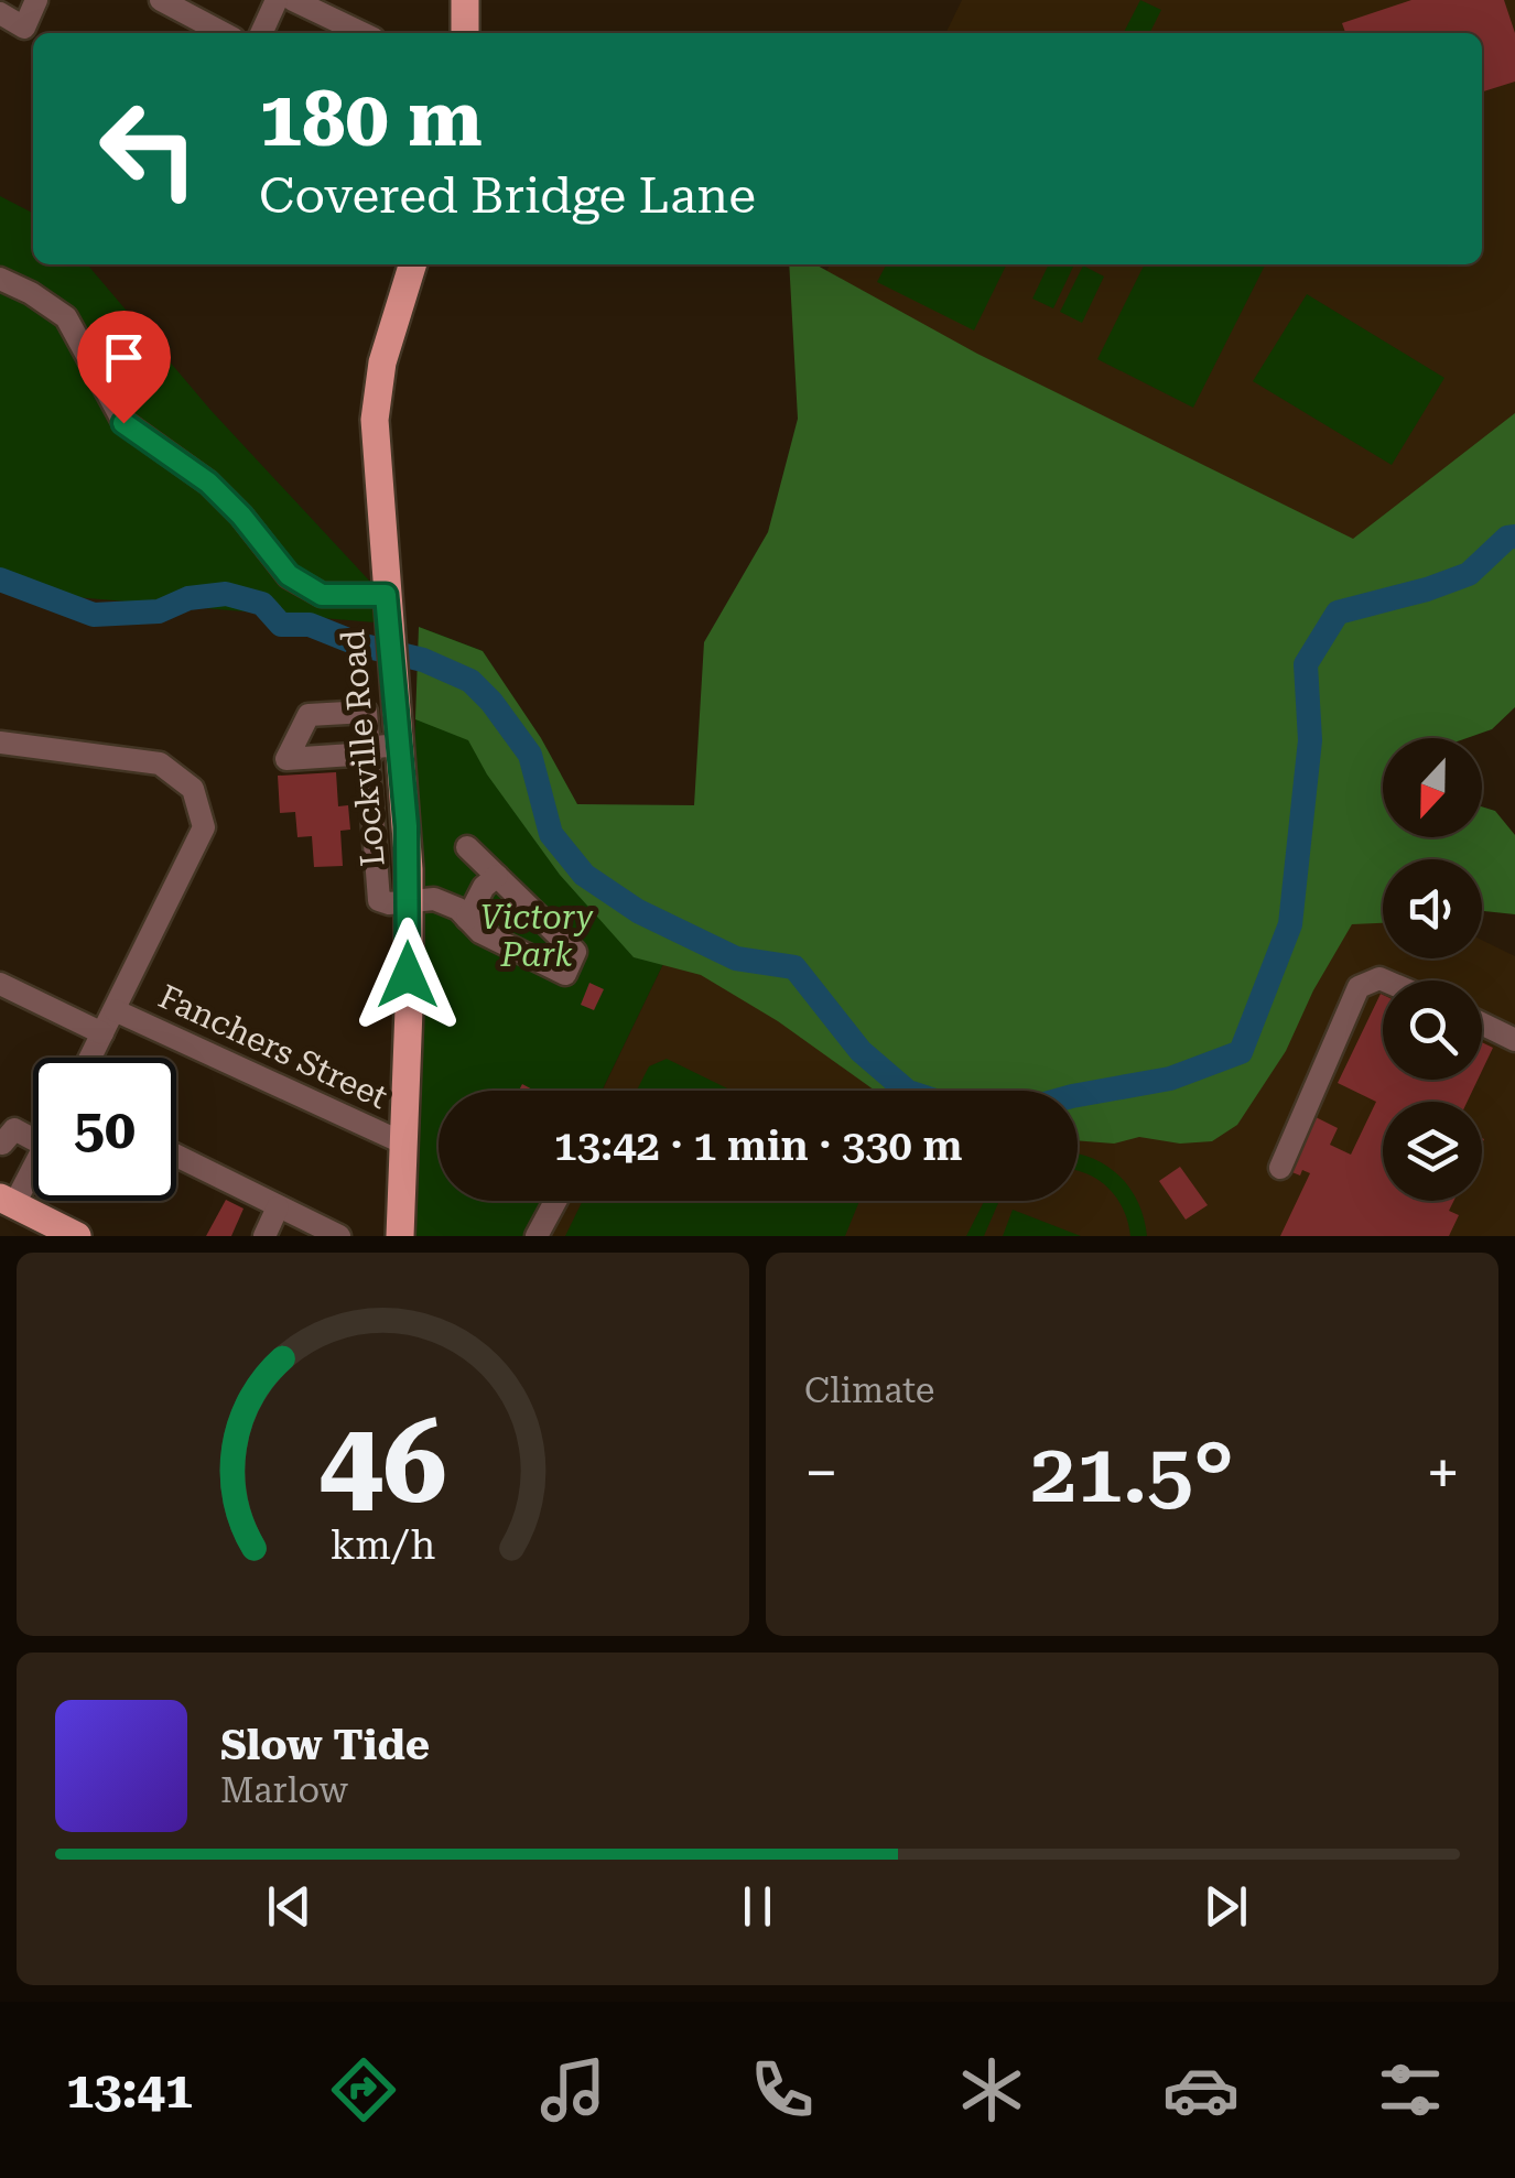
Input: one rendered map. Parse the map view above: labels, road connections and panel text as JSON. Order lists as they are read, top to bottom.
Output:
{
  "streets": {
    "main road": ["Lockville Road"],
    "street": ["Fanchers Street"]
  },
  "crossings": [
    ["Lockville Road", "Fanchers Street"]
  ],
  "parks": ["Victory Park"],
  "north": "bottom",
  "page": {
    "turn": ["180 m", "Covered Bridge Lane"],
    "limit": "50",
    "trip": "13:42 · 1 min · 330 m",
    "tile": "Climate",
    "heat": ["−", "21.5°", "+"],
    "song": ["Slow Tide", "Marlow"],
    "tabs": "13:41",
    "gauge": ["46", "km/h"]
  }
}
